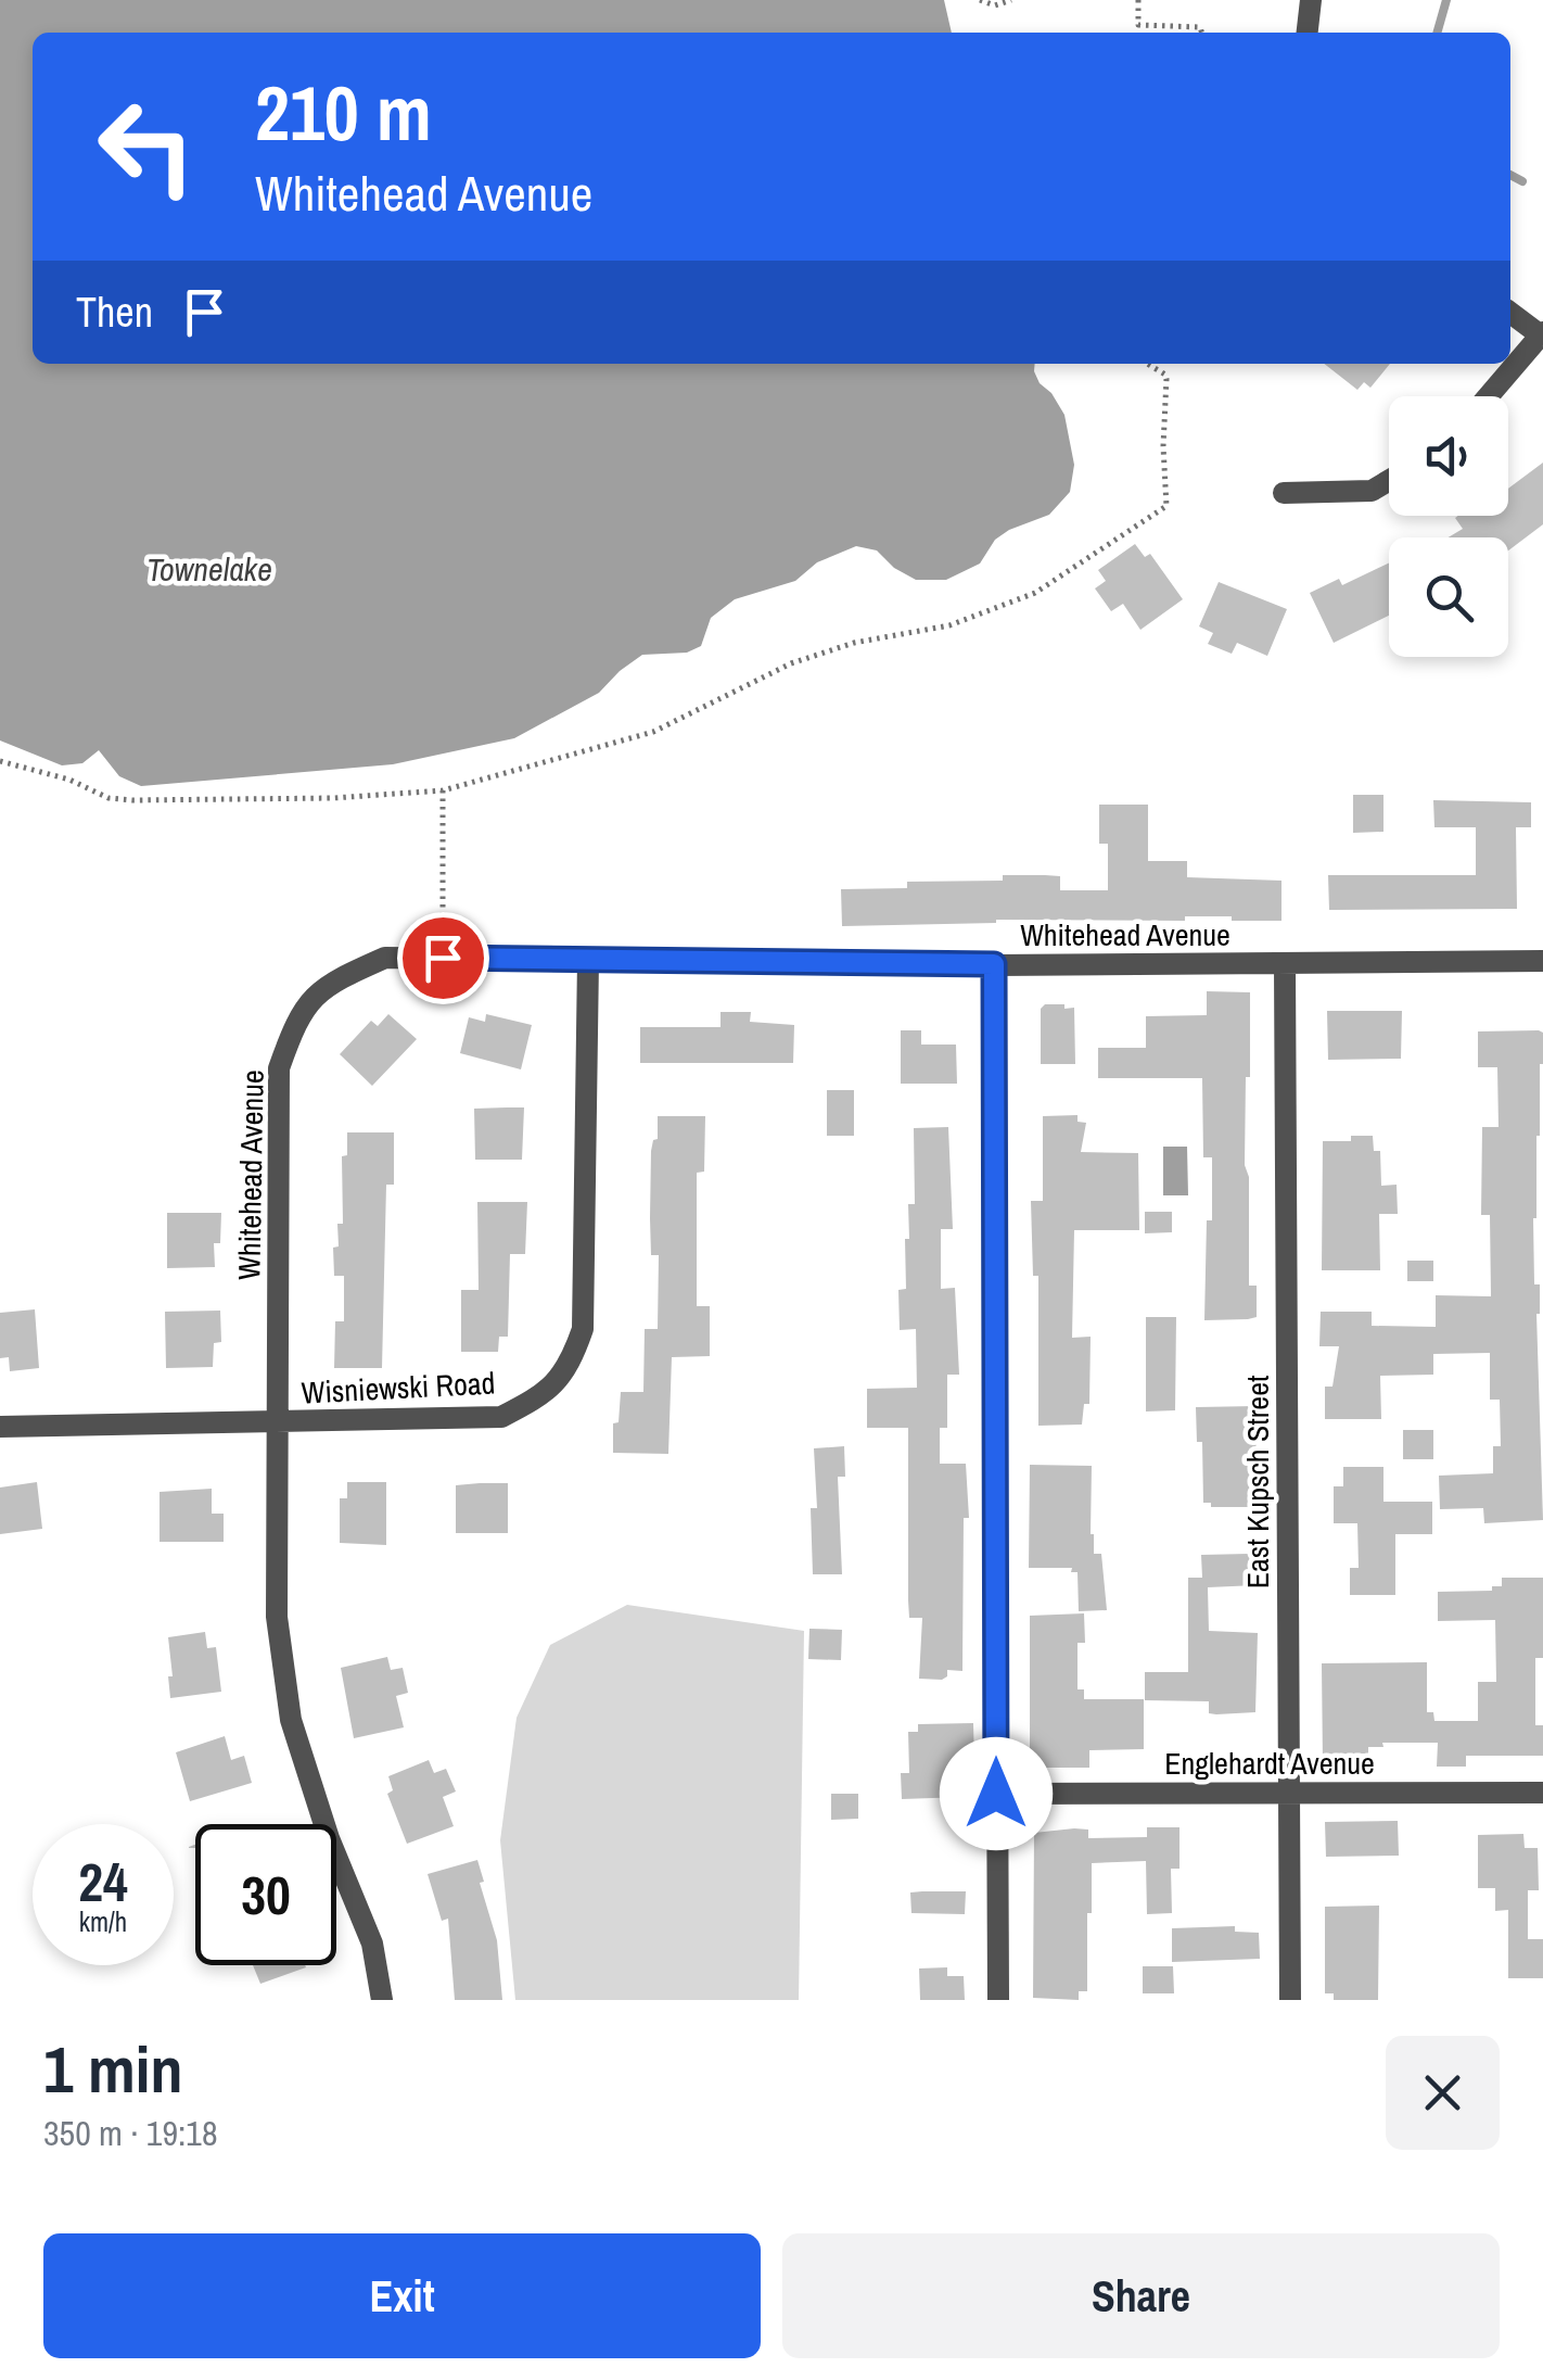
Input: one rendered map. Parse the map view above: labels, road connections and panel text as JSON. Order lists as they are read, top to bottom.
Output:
{
  "streets": {
    "street": [
      "Whitehead Avenue",
      "Wisniewski Road",
      "East Kupsch Street",
      "Englehardt Avenue"
    ]
  },
  "crossings": [
    ["Whitehead Avenue", "Wisniewski Road"],
    ["Whitehead Avenue", "East Kupsch Street"],
    ["East Kupsch Street", "Englehardt Avenue"]
  ],
  "water": ["Townelake"],
  "page": {
    "turn": ["210 m", "Whitehead Avenue"],
    "then": "Then",
    "speed": "24 km/h",
    "limit": "30",
    "heading": ["1 min", "350 m · 19:18"],
    "buttons": ["Exit", "Share"]
  }
}
